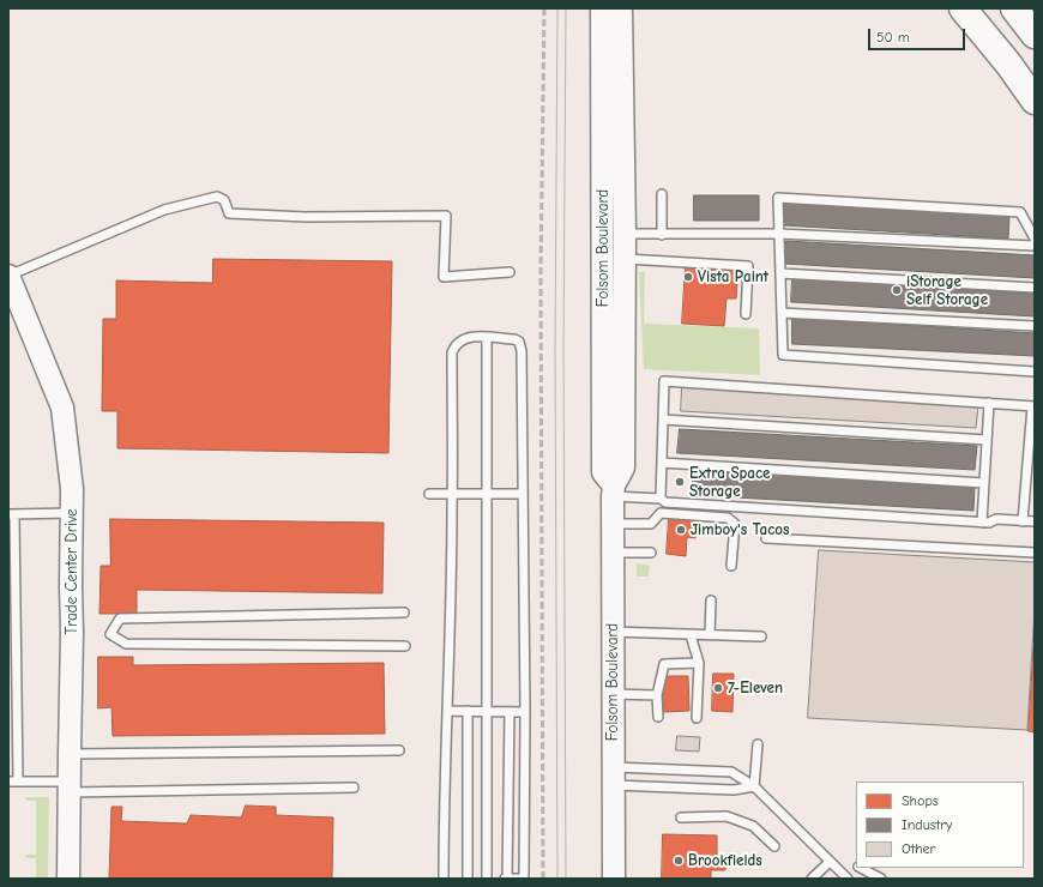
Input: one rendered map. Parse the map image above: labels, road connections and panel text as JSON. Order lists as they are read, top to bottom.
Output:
{
  "streets": {
    "main road": ["Folsom Boulevard", "Trade Center Drive"]
  },
  "places": [
    "Vista Paint",
    "iStorage Self Storage",
    "Extra Space Storage",
    "Jimboy's Tacos",
    "7-Eleven",
    "Brookfields"
  ],
  "legend": ["Shops", "Industry", "Other"],
  "scale_bar": "50 m"
}
